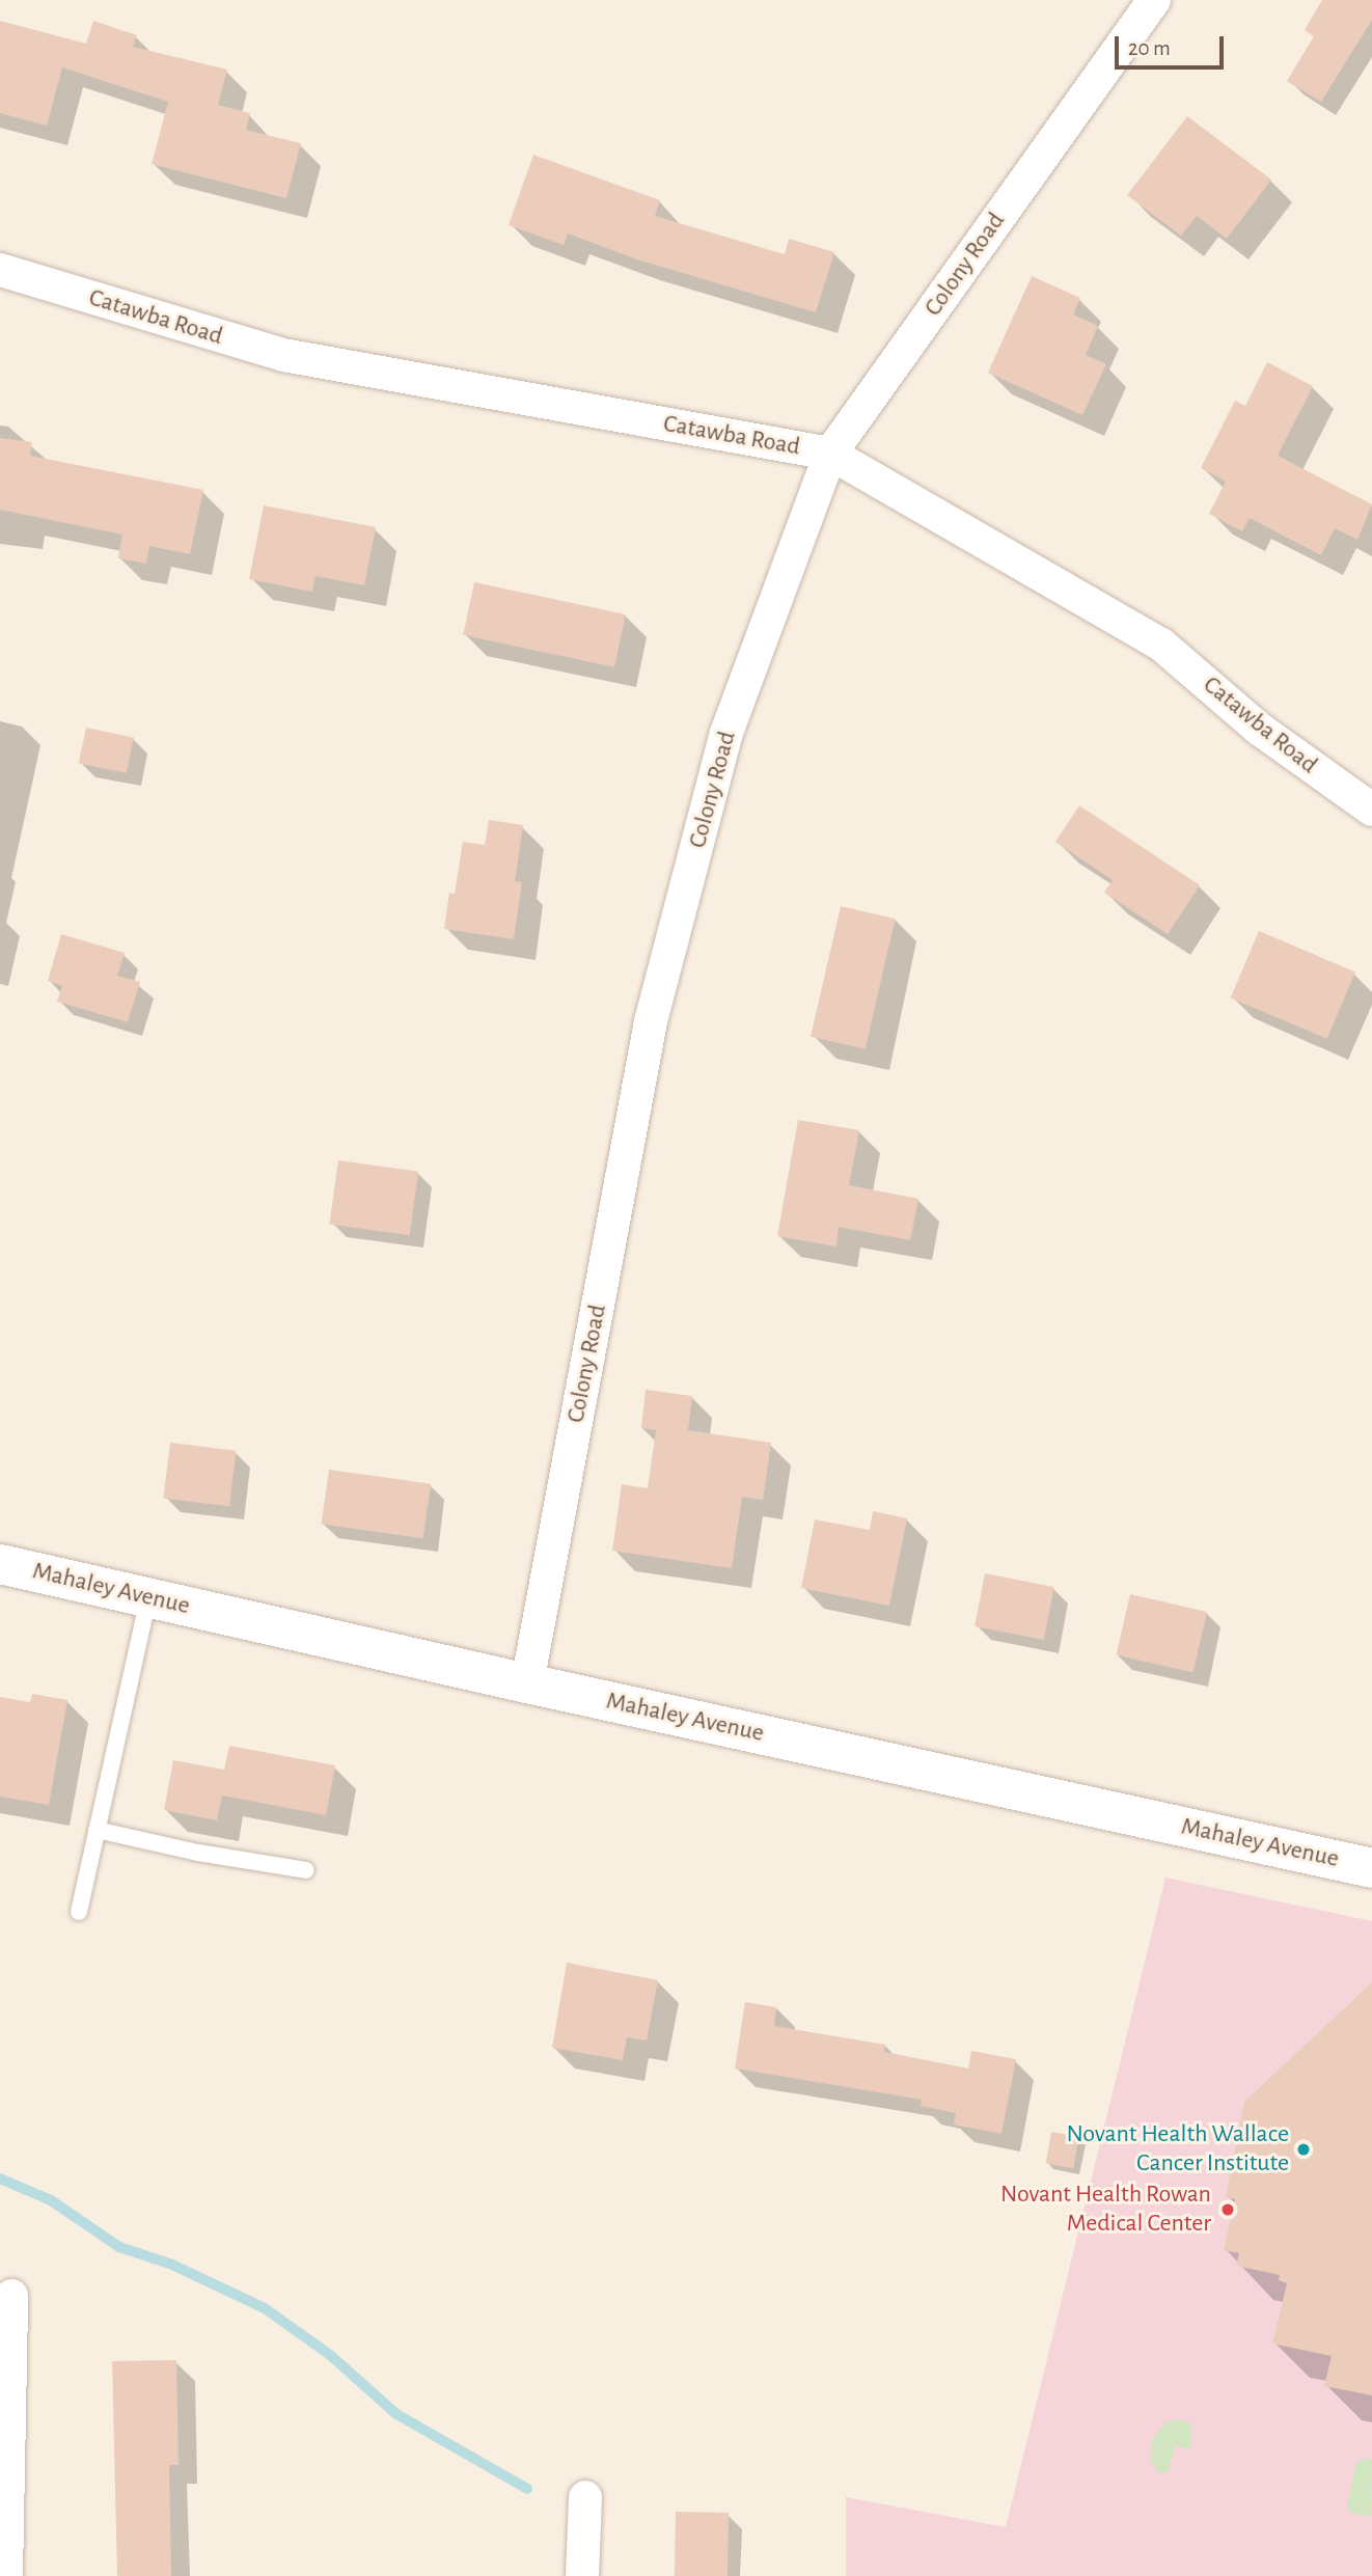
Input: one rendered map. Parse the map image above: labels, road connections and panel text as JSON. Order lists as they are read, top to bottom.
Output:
{
  "streets": {
    "street": ["Colony Road", "Catawba Road", "Mahaley Avenue"]
  },
  "crossings": [
    ["Colony Road", "Catawba Road"],
    ["Colony Road", "Mahaley Avenue"]
  ],
  "places": ["Novant Health Wallace Cancer Institute", "Novant Health Rowan Medical Center"],
  "scale_bar": "20 m"
}
